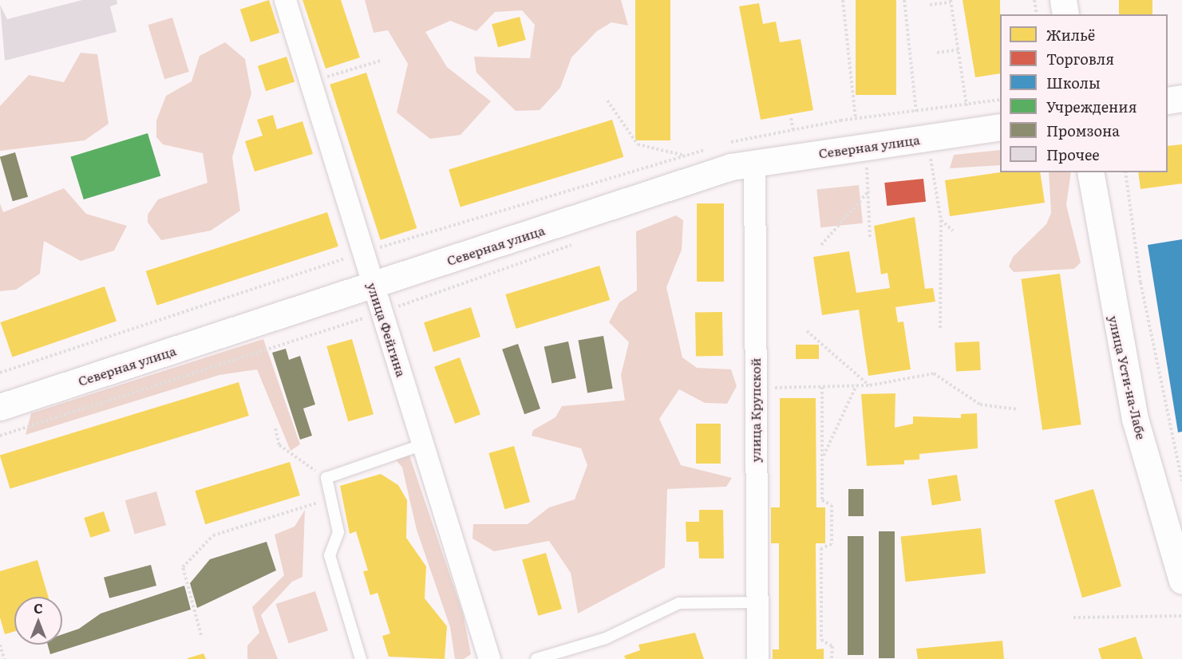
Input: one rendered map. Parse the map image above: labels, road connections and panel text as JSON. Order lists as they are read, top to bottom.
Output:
{
  "streets": {
    "street": [
      "Северная улица",
      "улица Фейгина",
      "улица Усти-на-Лабе",
      "улица Крупской"
    ]
  },
  "crossings": [
    ["Северная улица", "улица Фейгина"],
    ["Северная улица", "улица Крупской"]
  ],
  "legend": [
    "Жильё",
    "Торговля",
    "Школы",
    "Учреждения",
    "Промзона",
    "Прочее"
  ],
  "north": "top"
}
